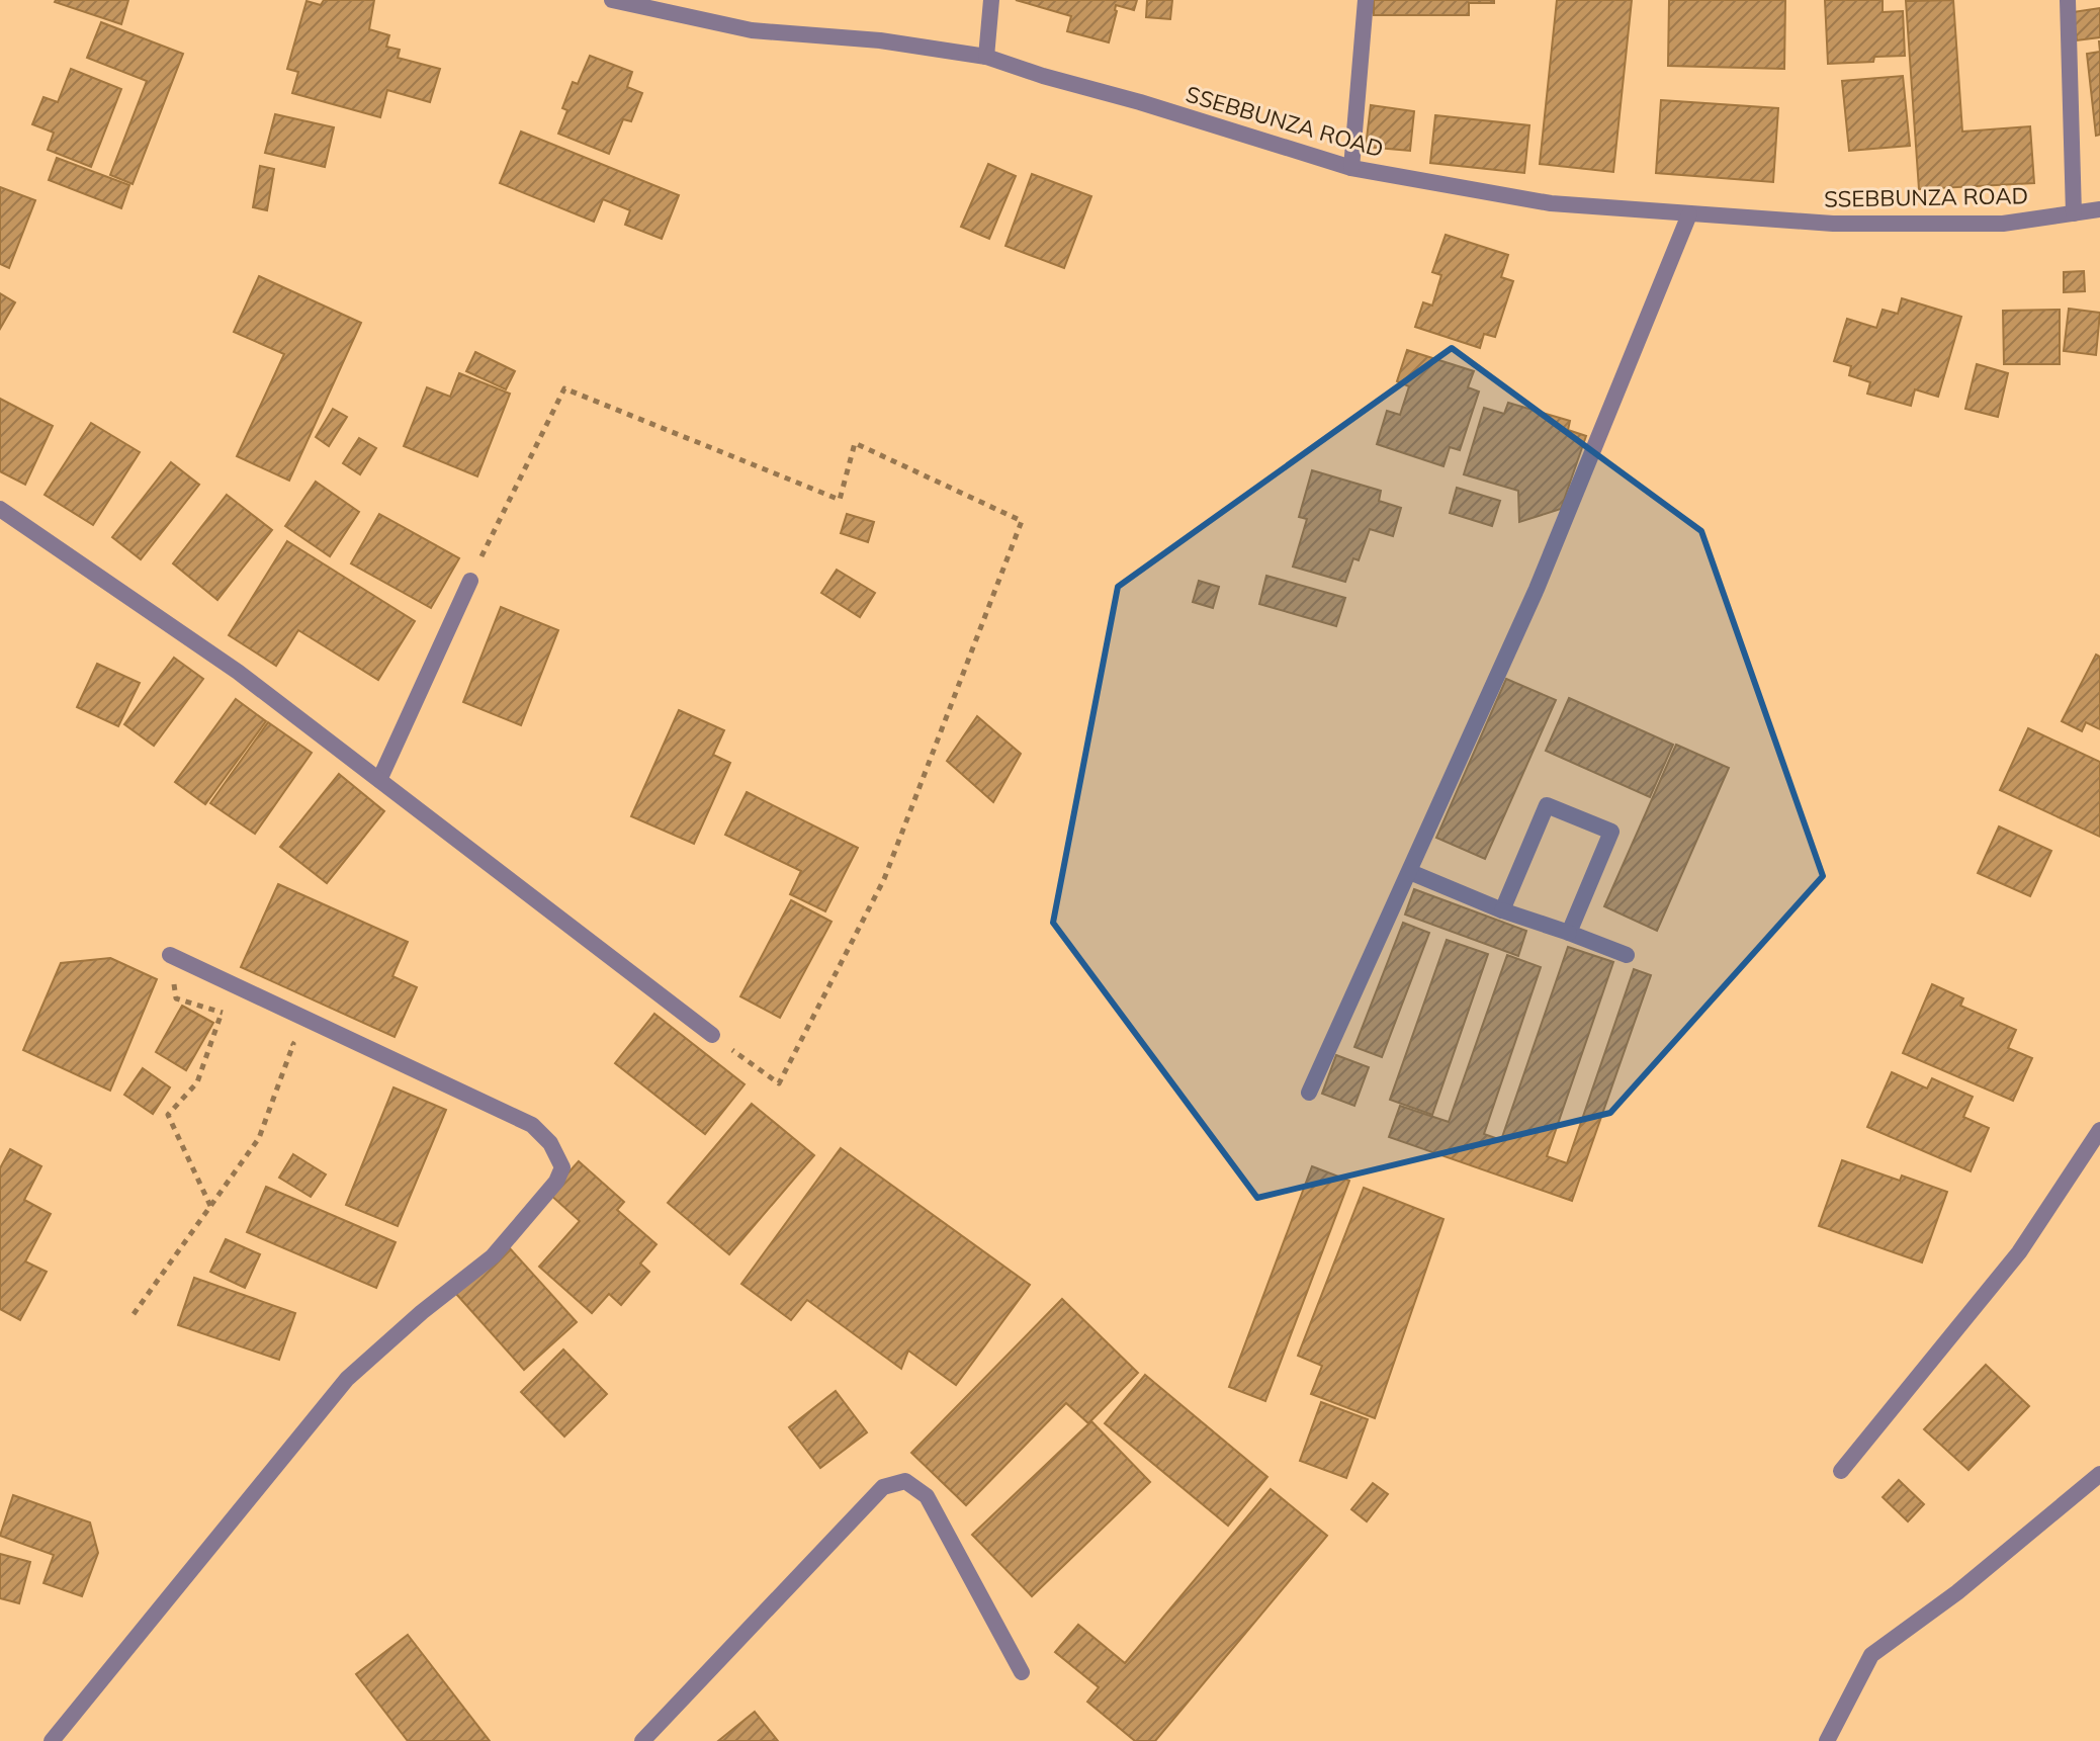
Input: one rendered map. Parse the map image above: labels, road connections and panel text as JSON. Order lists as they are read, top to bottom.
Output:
{
  "streets": {
    "street": ["SSEBBUNZA ROAD"]
  }
}
